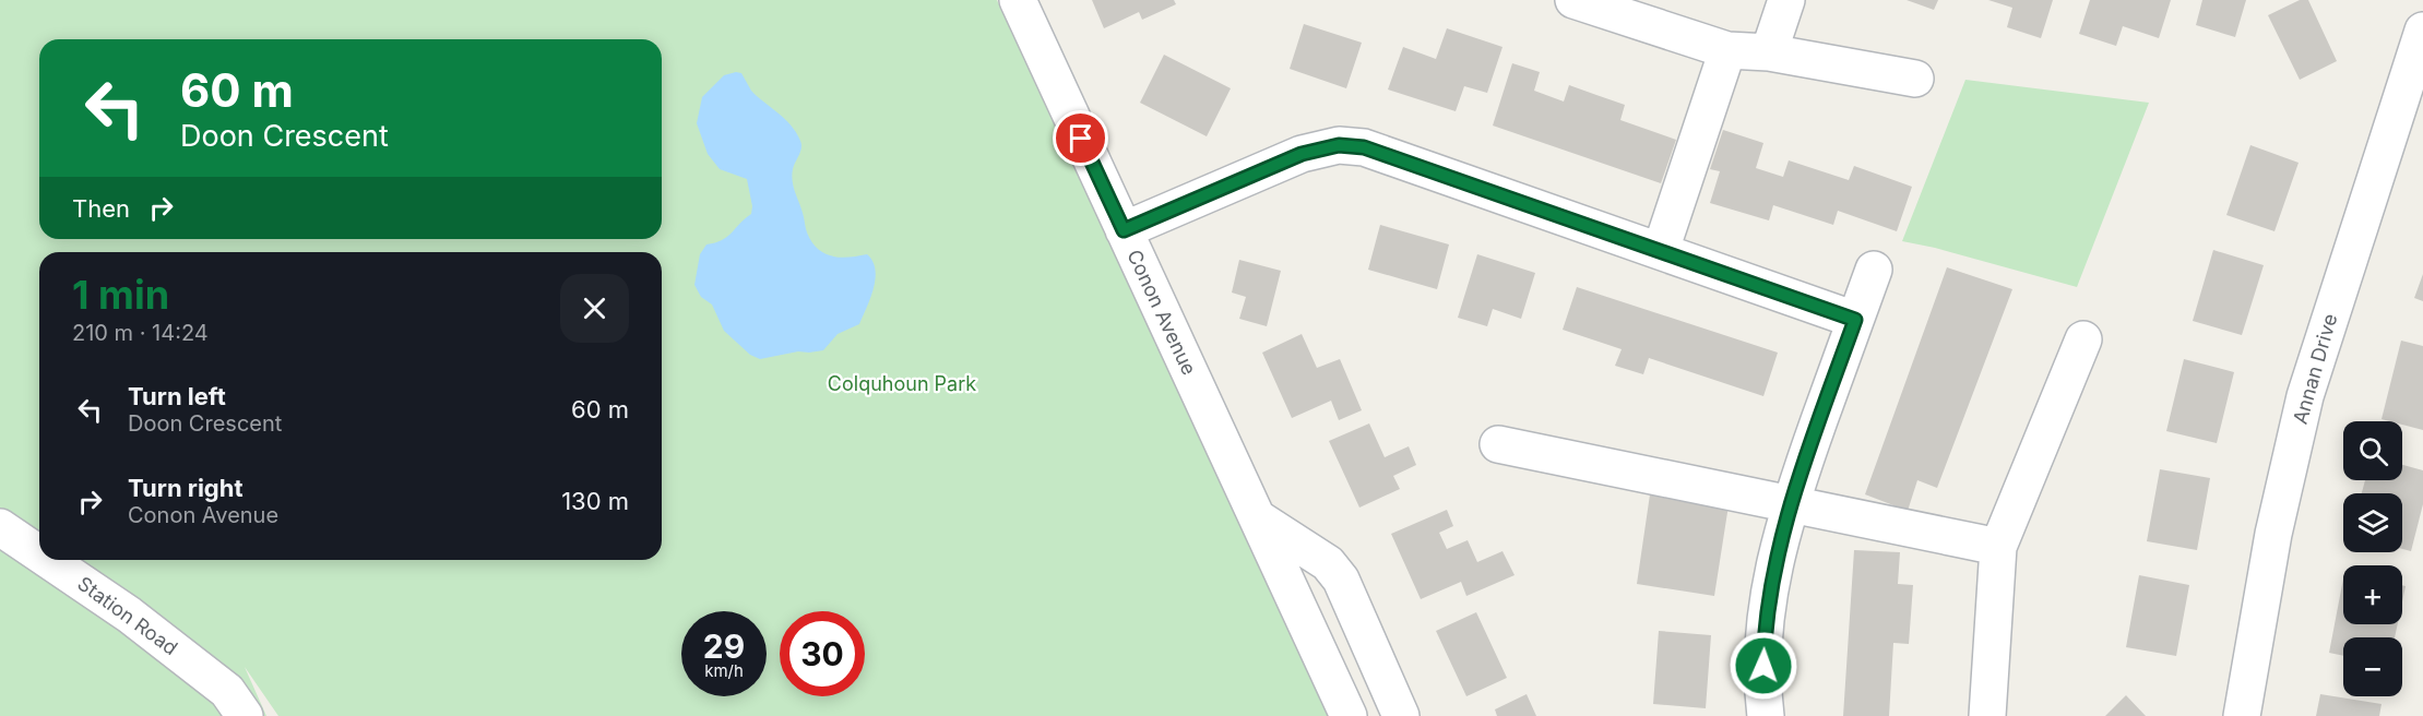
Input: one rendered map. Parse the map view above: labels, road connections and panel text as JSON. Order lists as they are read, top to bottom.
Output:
{
  "streets": {
    "street": ["Conon Avenue", "Annan Drive", "Station Road"]
  },
  "parks": ["Colquhoun Park"],
  "page": {
    "turn": ["60 m", "Doon Crescent"],
    "then": "Then",
    "heading": ["1 min", "210 m · 14:24"],
    "list": [
      {
        "name": "Turn left",
        "note": "Doon Crescent",
        "value": "60 m"
      },
      {
        "name": "Turn right",
        "note": "Conon Avenue",
        "value": "130 m"
      }
    ],
    "map_buttons": ["+", "−"],
    "speed": "29 km/h",
    "limit": "30"
  }
}
